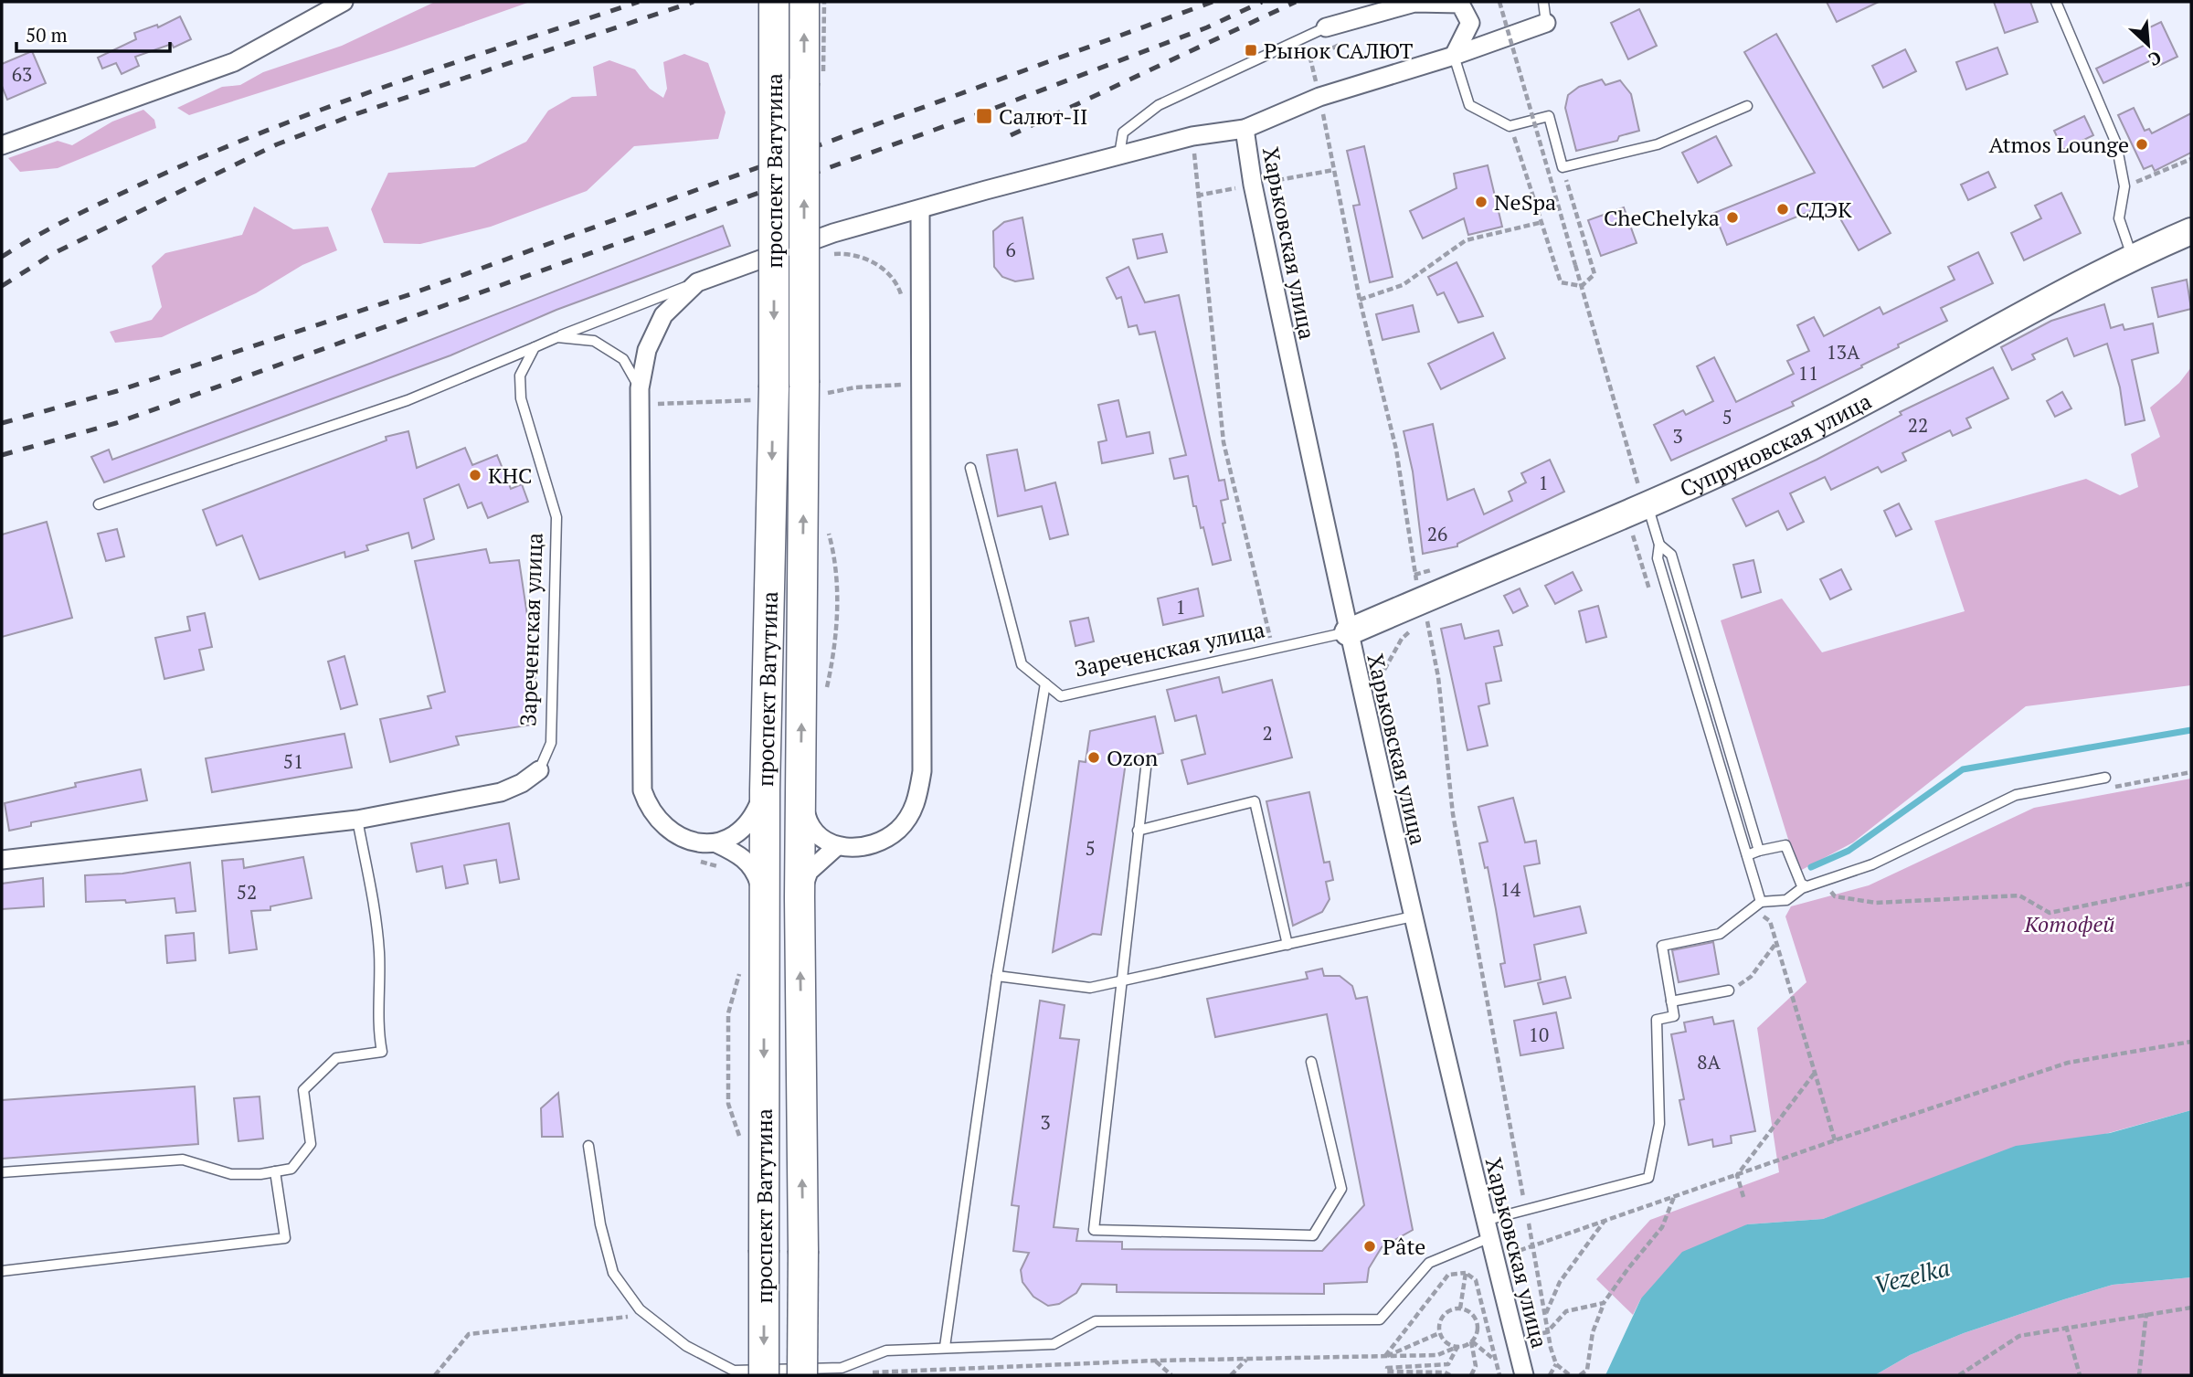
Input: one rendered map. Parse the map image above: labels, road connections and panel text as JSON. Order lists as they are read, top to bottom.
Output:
{
  "streets": {
    "main road": ["проспект Ватутина"],
    "street": ["Харьковская улица", "Супруновская улица", "Зареченская улица"]
  },
  "crossings": [
    ["Харьковская улица", "Супруновская улица"],
    ["Харьковская улица", "Зареченская улица"],
    ["Супруновская улица", "Зареченская улица"]
  ],
  "water": ["Vezelka"],
  "parks": ["Котофей"],
  "places": {
    "transit": ["Рынок САЛЮТ", "Салют-II"],
    "other": [
      "Atmos Lounge",
      "NeSpa",
      "СДЭК",
      "CheChelyka",
      "КНС",
      "Ozon",
      "Pâte"
    ]
  },
  "house_numbers": [
    "63",
    "6",
    "13А",
    "11",
    "5",
    "22",
    "3",
    "1",
    "26",
    "1",
    "2",
    "51",
    "5",
    "14",
    "52",
    "10",
    "8А",
    "3"
  ],
  "scale_bar": "50 m",
  "north": "bottom right"
}
